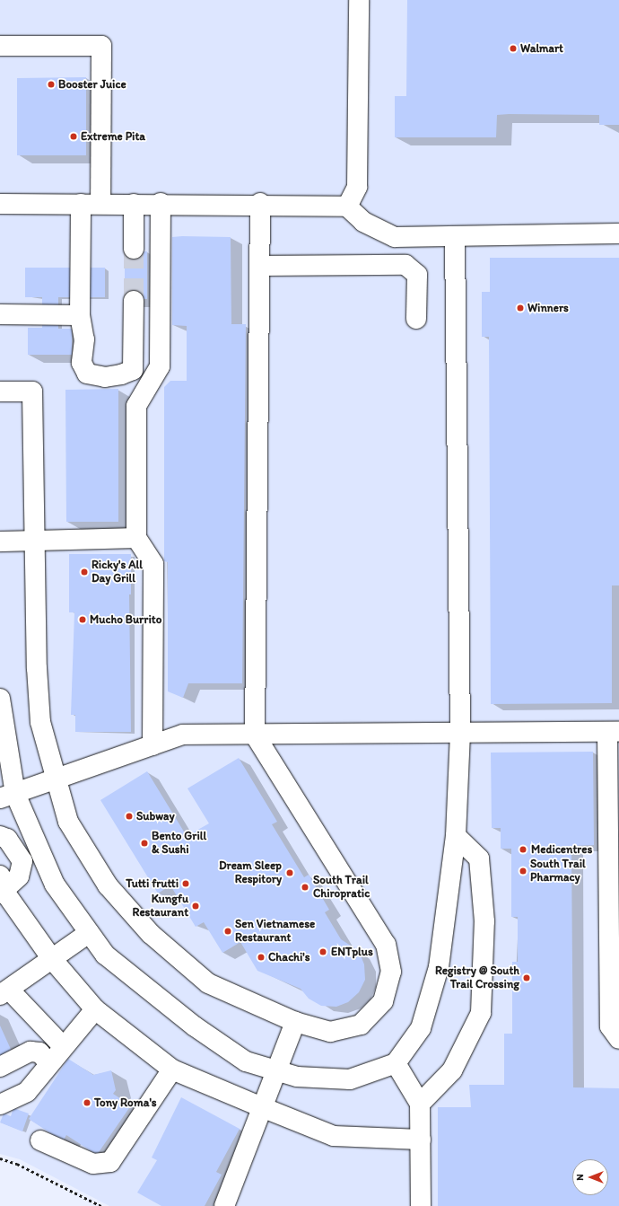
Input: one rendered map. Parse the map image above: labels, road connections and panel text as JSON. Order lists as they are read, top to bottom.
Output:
{
  "places": [
    "Walmart",
    "Booster Juice",
    "Extreme Pita",
    "Winners",
    "Ricky's All Day Grill",
    "Mucho Burrito",
    "Subway",
    "Bento Grill & Sushi",
    "Medicentres",
    "South Trail Pharmacy",
    "Dream Sleep Respitory",
    "Tutti frutti",
    "South Trail Chiropratic",
    "Kungfu Restaurant",
    "Sen Vietnamese Restaurant",
    "ENTplus",
    "Chachi's",
    "Registry @ South Trail Crossing",
    "Tony Roma's"
  ],
  "north": "left"
}
